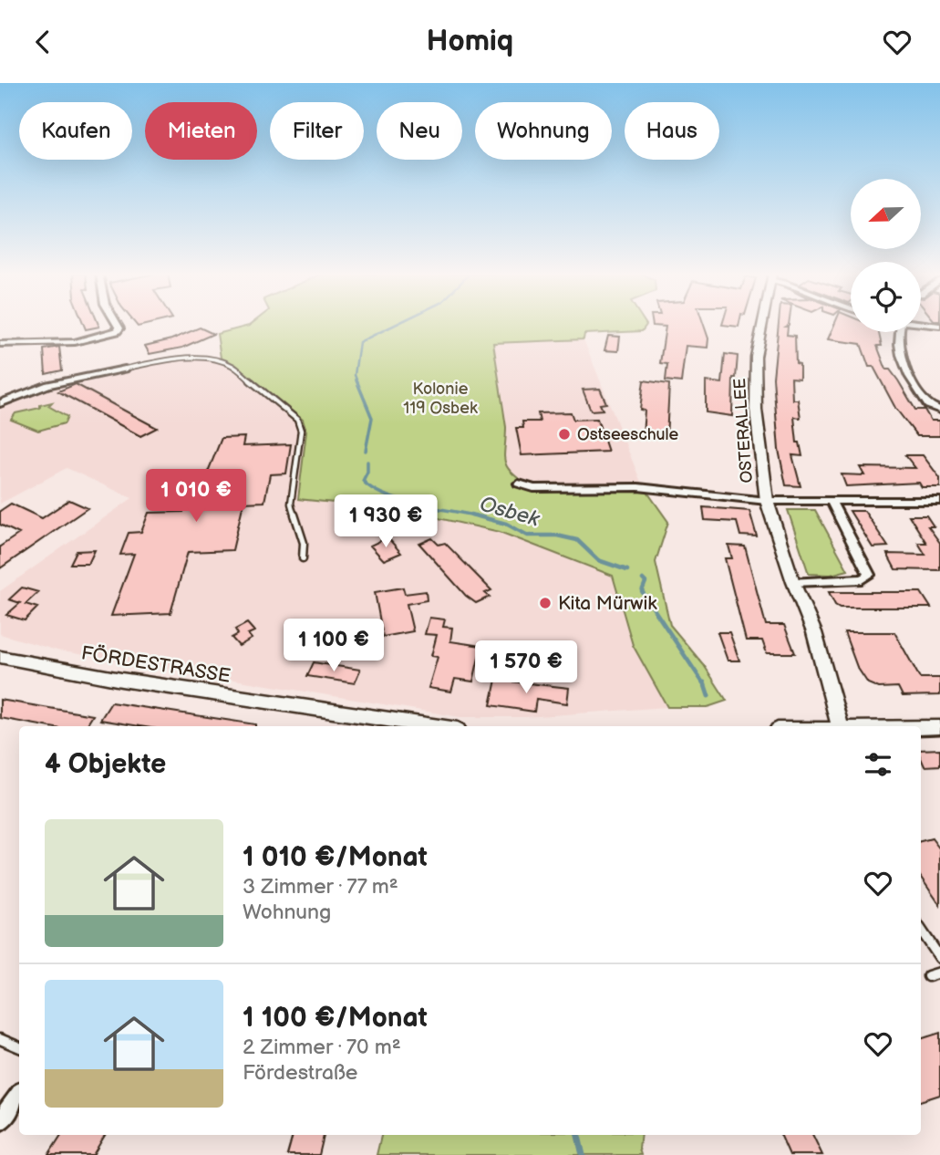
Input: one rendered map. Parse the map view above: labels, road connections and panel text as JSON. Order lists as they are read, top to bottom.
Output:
{
  "streets": {
    "street": ["OSTERALLEE", "FÖRDESTRASSE"]
  },
  "water": ["Osbek"],
  "parks": ["Kolonie 119 Osbek"],
  "places": ["Ostseeschule", "Kita Mürwik"],
  "north": "left",
  "page": {
    "header": "Homiq",
    "chip": [
      "Kaufen",
      "Mieten",
      "Filter",
      "Neu",
      "Wohnung",
      "Haus"
    ],
    "price": [
      "1 010 €",
      "1 930 €",
      "1 100 €",
      "1 570 €"
    ],
    "heading": "4 Objekte",
    "list": [
      {
        "name": "1 010 €/Monat",
        "note": "3 Zimmer · 77 m² · Wohnung"
      },
      {
        "name": "1 100 €/Monat",
        "note": "2 Zimmer · 70 m² · Fördestraße"
      }
    ]
  }
}
